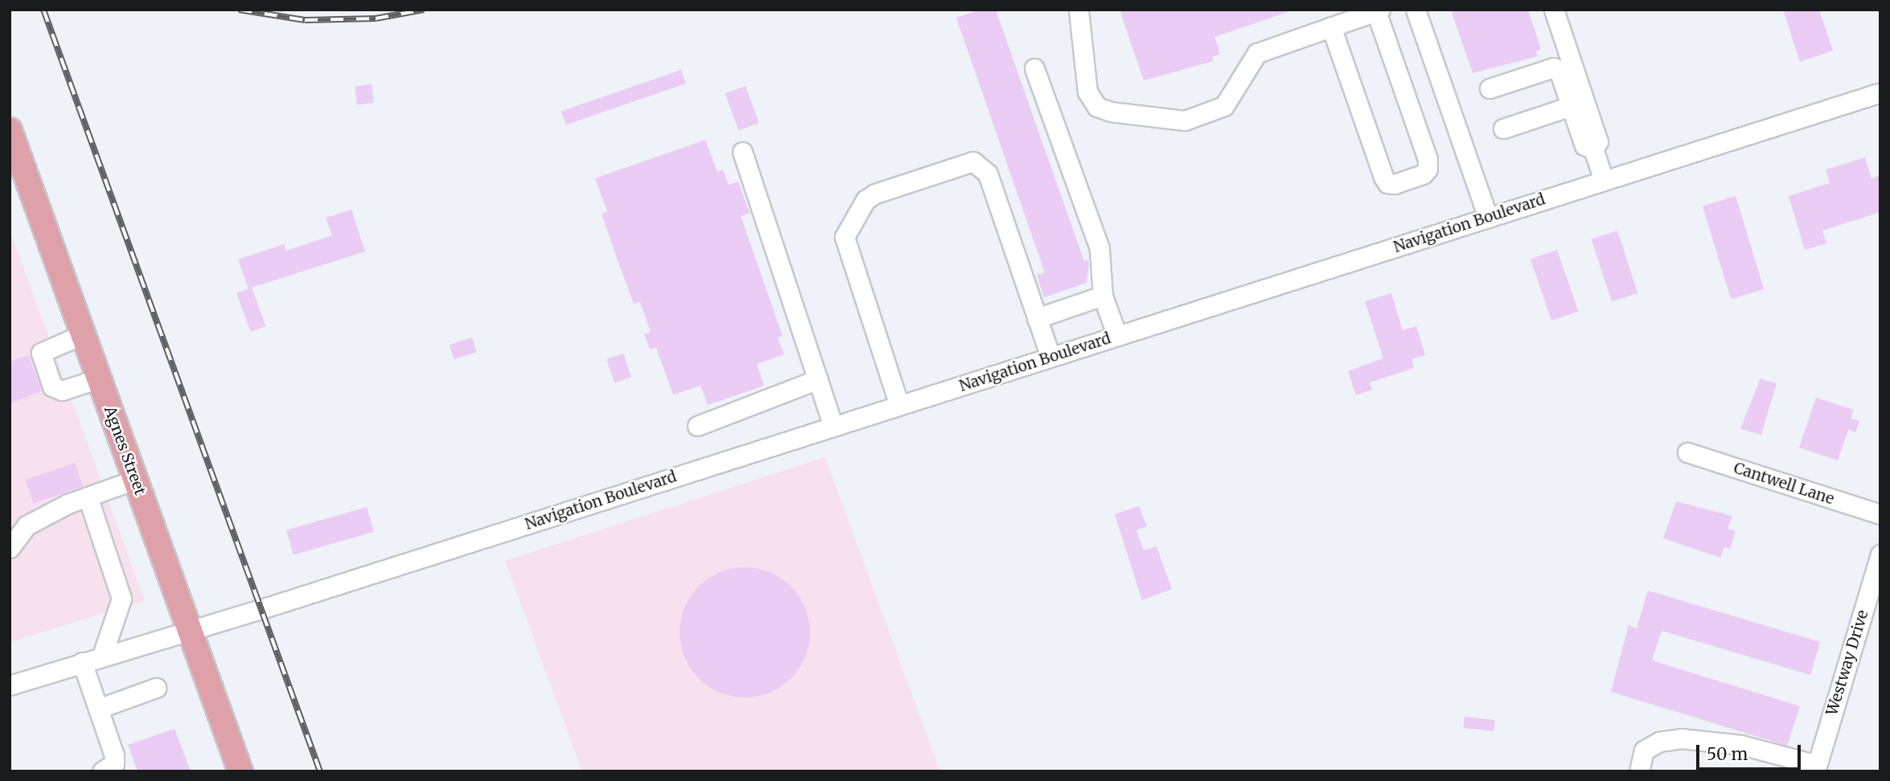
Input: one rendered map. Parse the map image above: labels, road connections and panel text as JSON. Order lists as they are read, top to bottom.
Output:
{
  "streets": {
    "main road": ["Agnes Street"],
    "street": ["Navigation Boulevard", "Cantwell Lane", "Westway Drive"]
  },
  "crossings": [
    ["Navigation Boulevard", "Agnes Street"]
  ],
  "scale_bar": "50 m"
}
